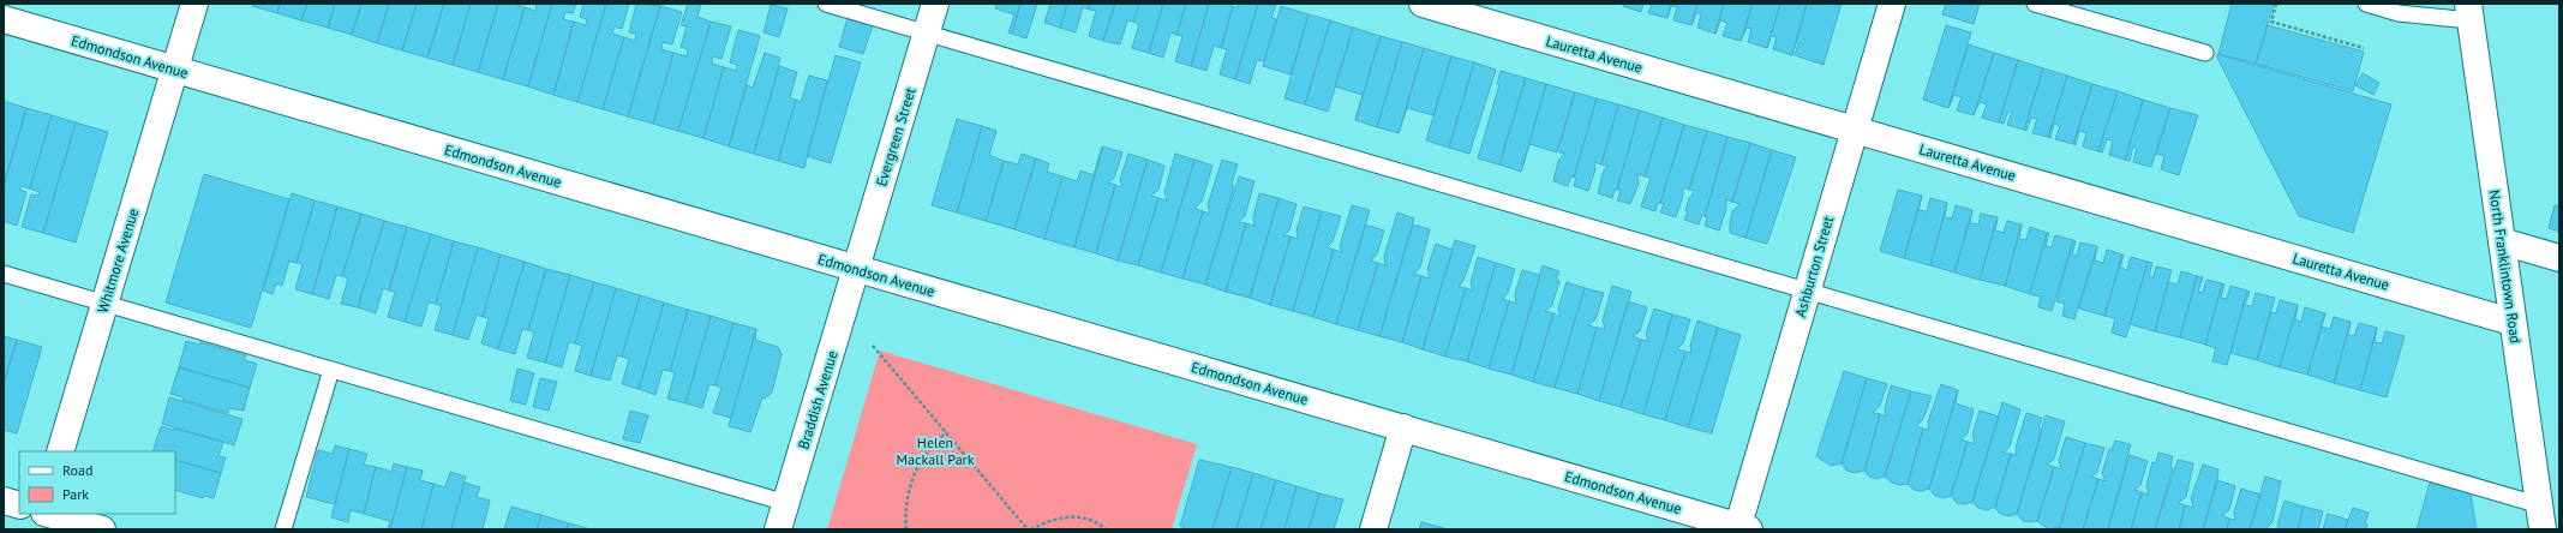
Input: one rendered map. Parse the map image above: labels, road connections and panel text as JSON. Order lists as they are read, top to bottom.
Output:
{
  "streets": {
    "street": [
      "Lauretta Avenue",
      "Edmondson Avenue",
      "Evergreen Street",
      "Whitmore Avenue",
      "Ashburton Street",
      "North Franklintown Road",
      "Braddish Avenue"
    ]
  },
  "crossings": [
    ["Lauretta Avenue", "Ashburton Street"],
    ["Lauretta Avenue", "North Franklintown Road"],
    ["Edmondson Avenue", "Evergreen Street"],
    ["Edmondson Avenue", "Whitmore Avenue"],
    ["Edmondson Avenue", "Ashburton Street"],
    ["Edmondson Avenue", "Braddish Avenue"],
    ["Evergreen Street", "Braddish Avenue"]
  ],
  "parks": ["Helen Mackall Park"],
  "legend": ["Road", "Park"]
}
